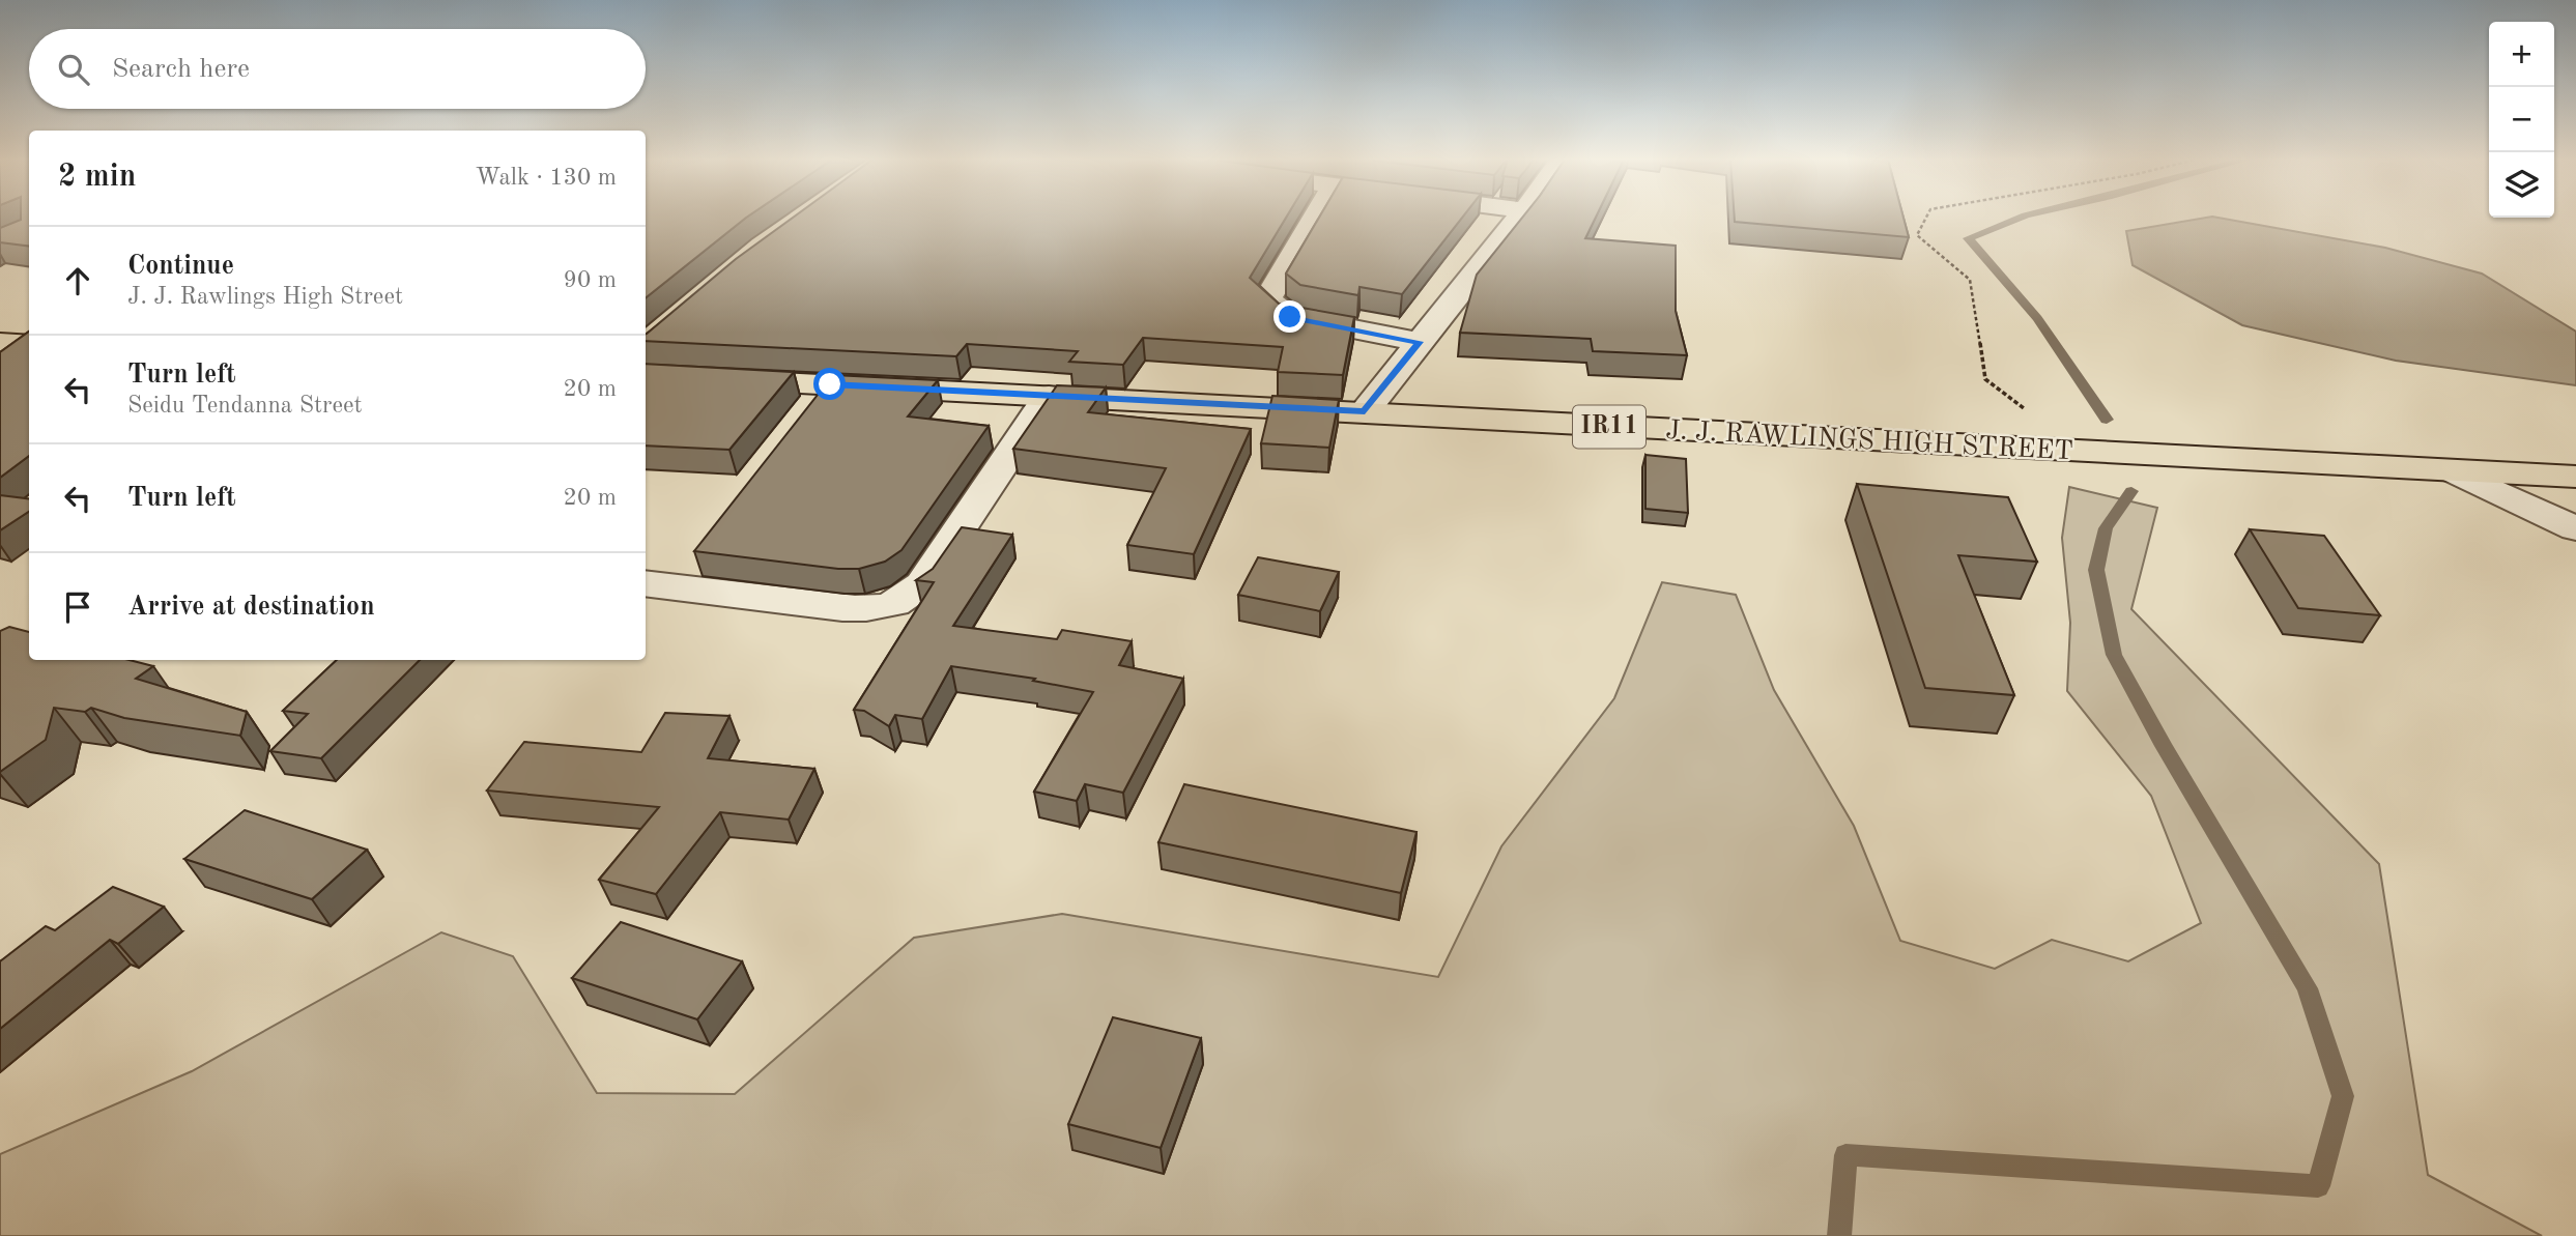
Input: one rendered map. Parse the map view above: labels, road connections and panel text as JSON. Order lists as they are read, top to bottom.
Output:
{
  "streets": {
    "main road": ["IR11", "J. J. RAWLINGS HIGH STREET"]
  },
  "page": {
    "map_buttons": ["+", "−"],
    "search": "Search here",
    "heading": ["2 min", "Walk · 130 m"],
    "list": [
      ["Continue", "J. J. Rawlings High Street", "90 m"],
      ["Turn left", "Seidu Tendanna Street", "20 m"],
      ["Turn left", "20 m"],
      "Arrive at destination"
    ]
  }
}
